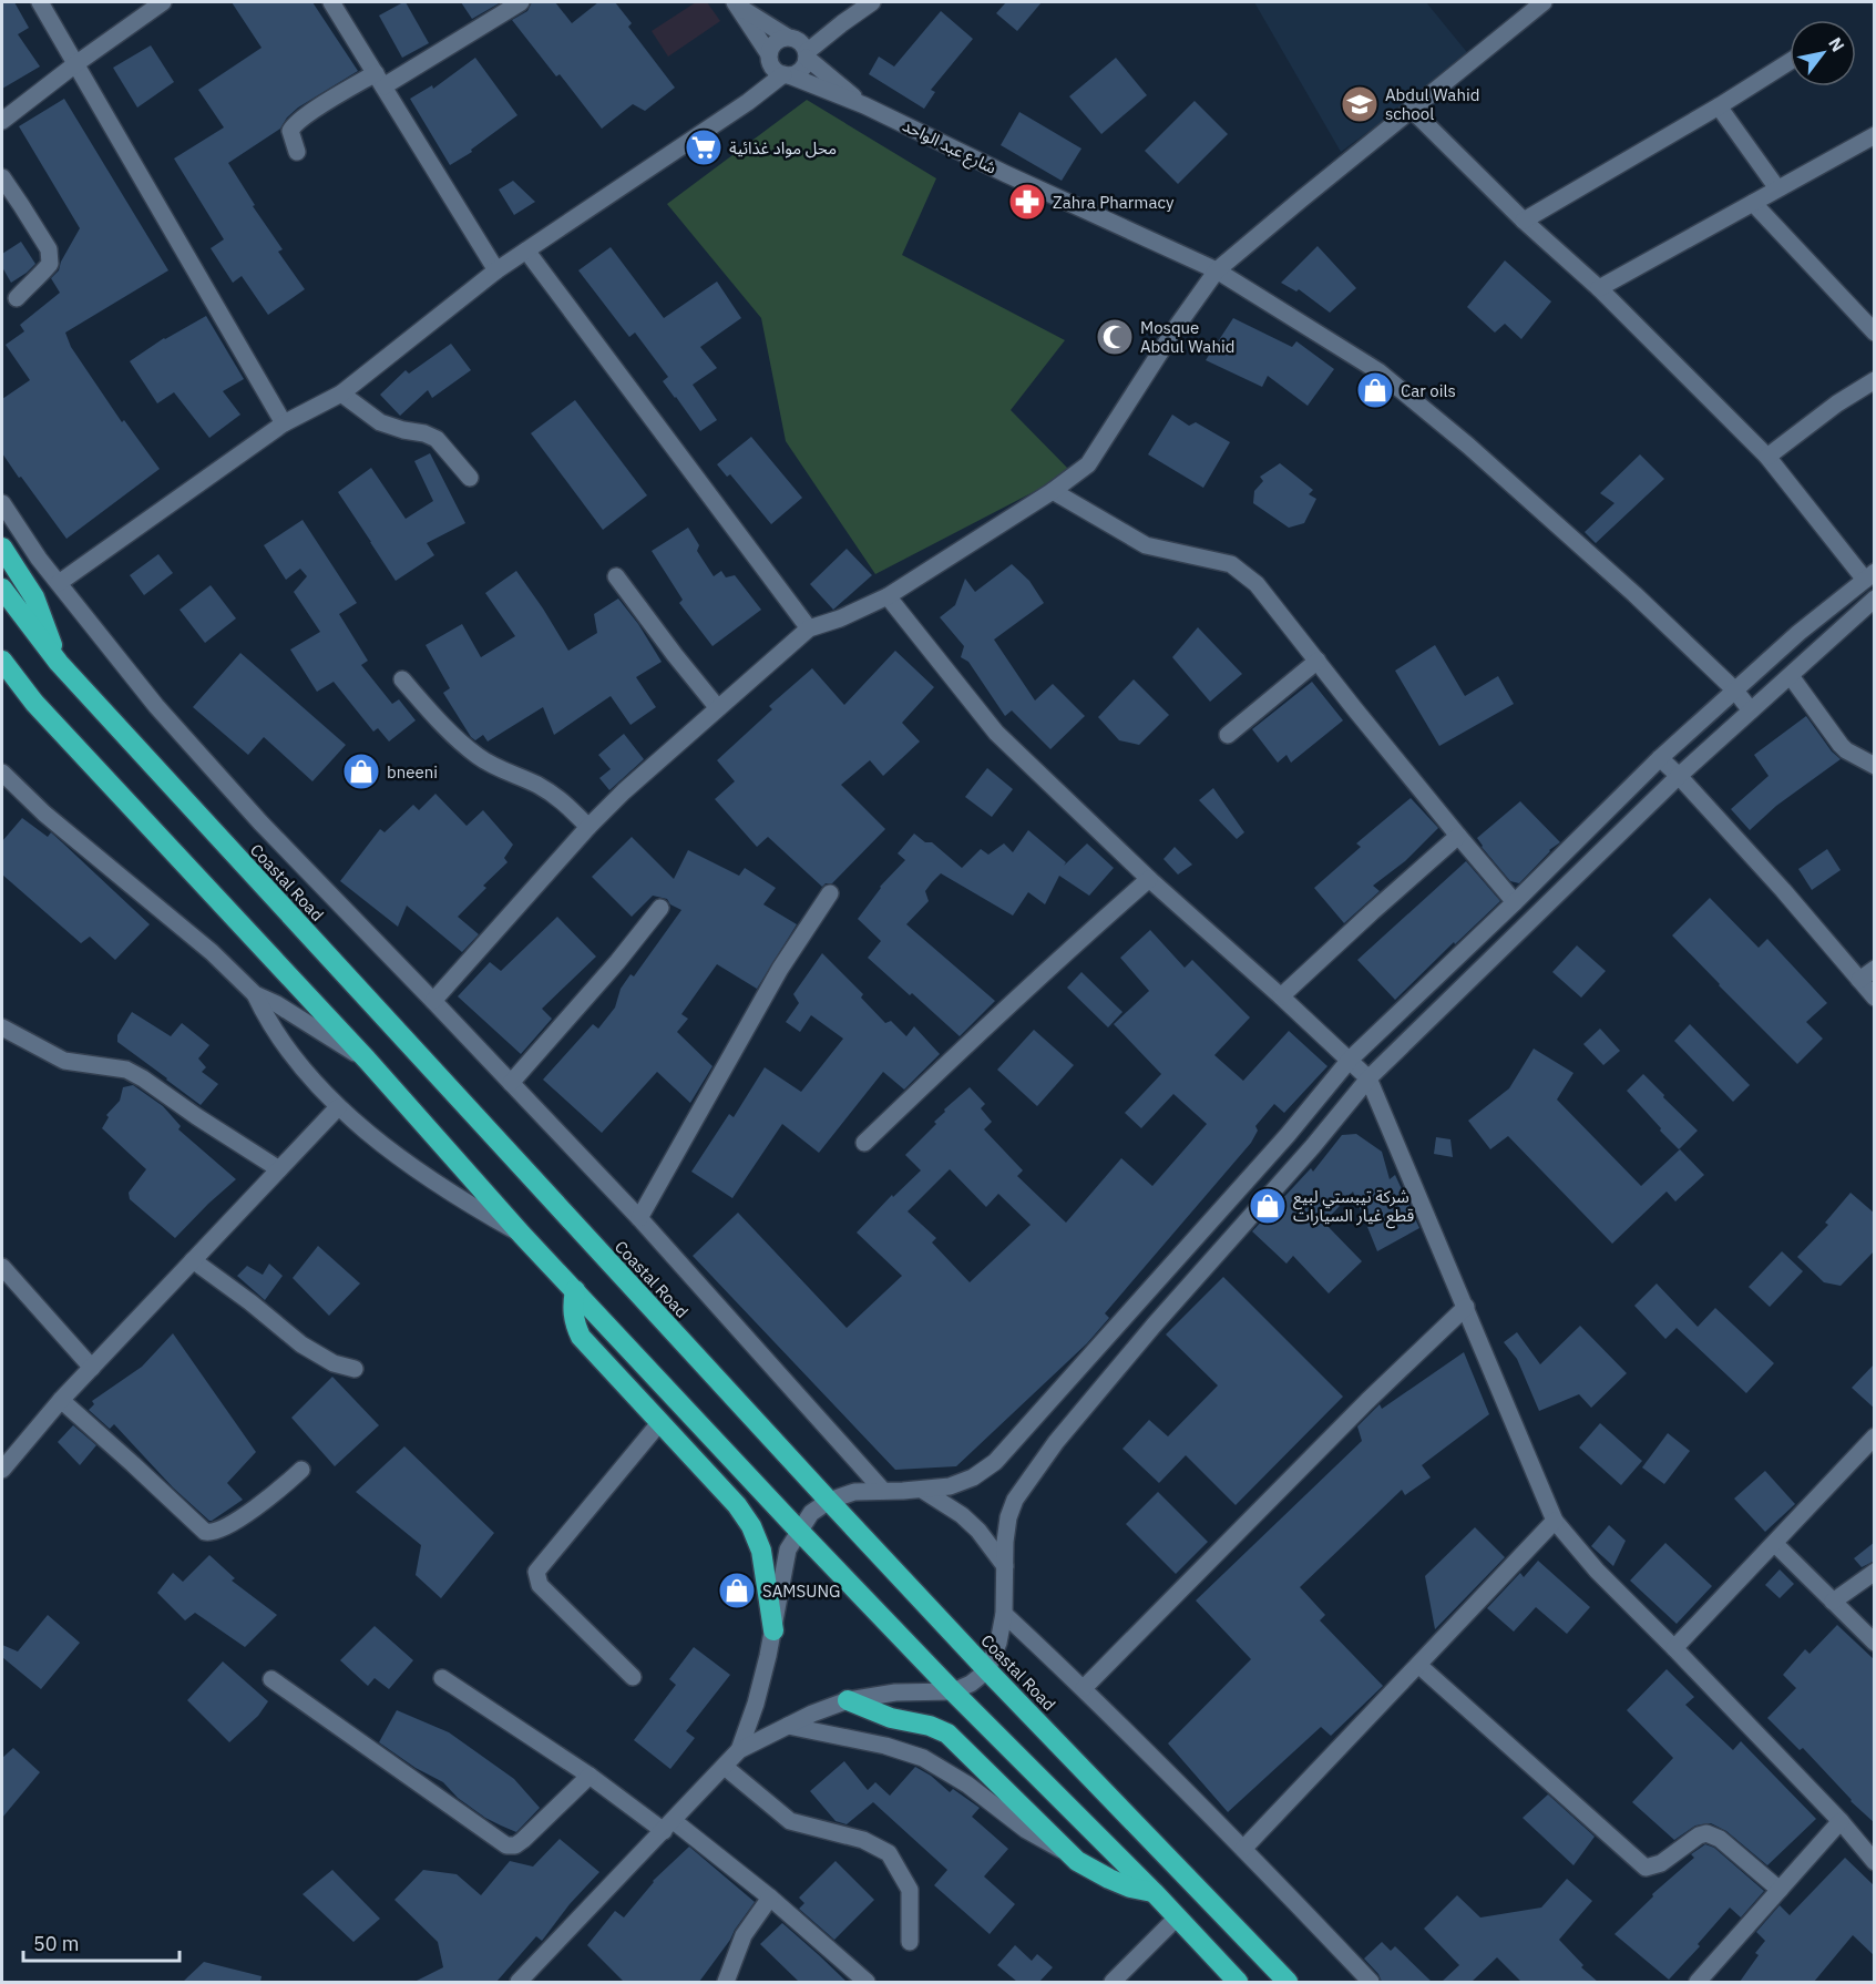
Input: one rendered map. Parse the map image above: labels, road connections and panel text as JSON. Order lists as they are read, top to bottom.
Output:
{
  "streets": {
    "highway": ["Coastal Road"],
    "street": ["شارع عبد الواحد"]
  },
  "places": {
    "school or university": ["Abdul Wahid school"],
    "supermarket": ["محل مواد غذائية"],
    "pharmacy": ["Zahra Pharmacy"],
    "mosque": ["Mosque Abdul Wahid"],
    "shop": [
      "Car oils",
      "bneeni",
      "شركة تيبستي لبيع قطع غيار السيارات",
      "SAMSUNG"
    ]
  },
  "scale_bar": "50 m",
  "north": "top right"
}
